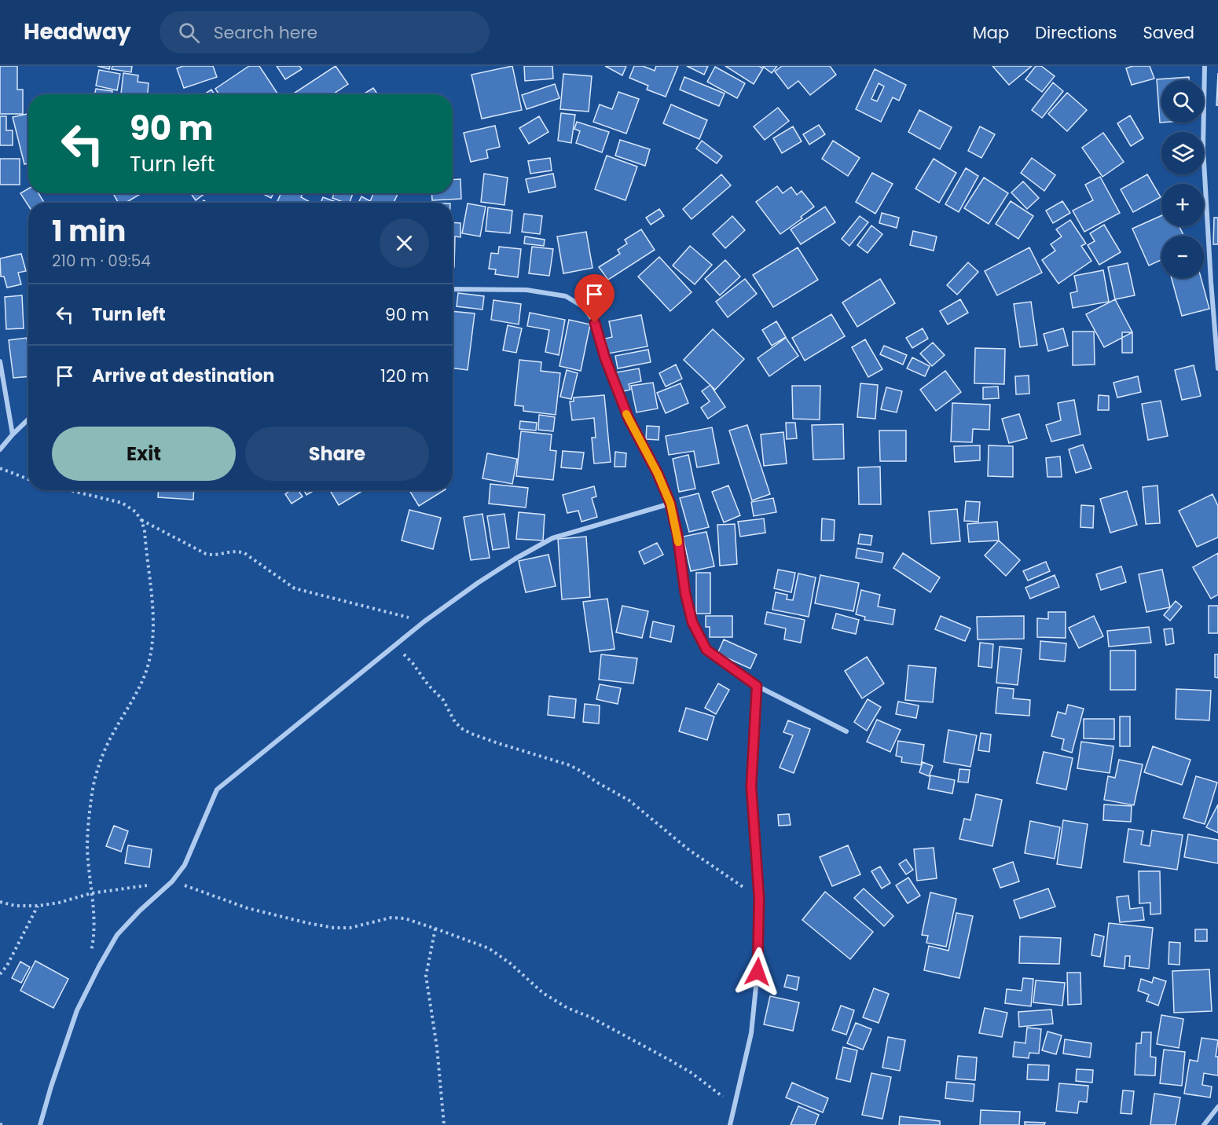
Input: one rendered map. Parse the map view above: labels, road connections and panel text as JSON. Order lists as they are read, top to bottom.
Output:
{
  "page": {
    "header": "Headway",
    "search": "Search here",
    "nav": ["Map", "Directions", "Saved"],
    "map_buttons": ["+", "−"],
    "turn": ["90 m", "Turn left"],
    "heading": ["1 min", "210 m · 09:54"],
    "list": [
      {
        "name": "Turn left",
        "value": "90 m"
      },
      {
        "name": "Arrive at destination",
        "value": "120 m"
      }
    ],
    "buttons": ["Exit", "Share"]
  }
}
